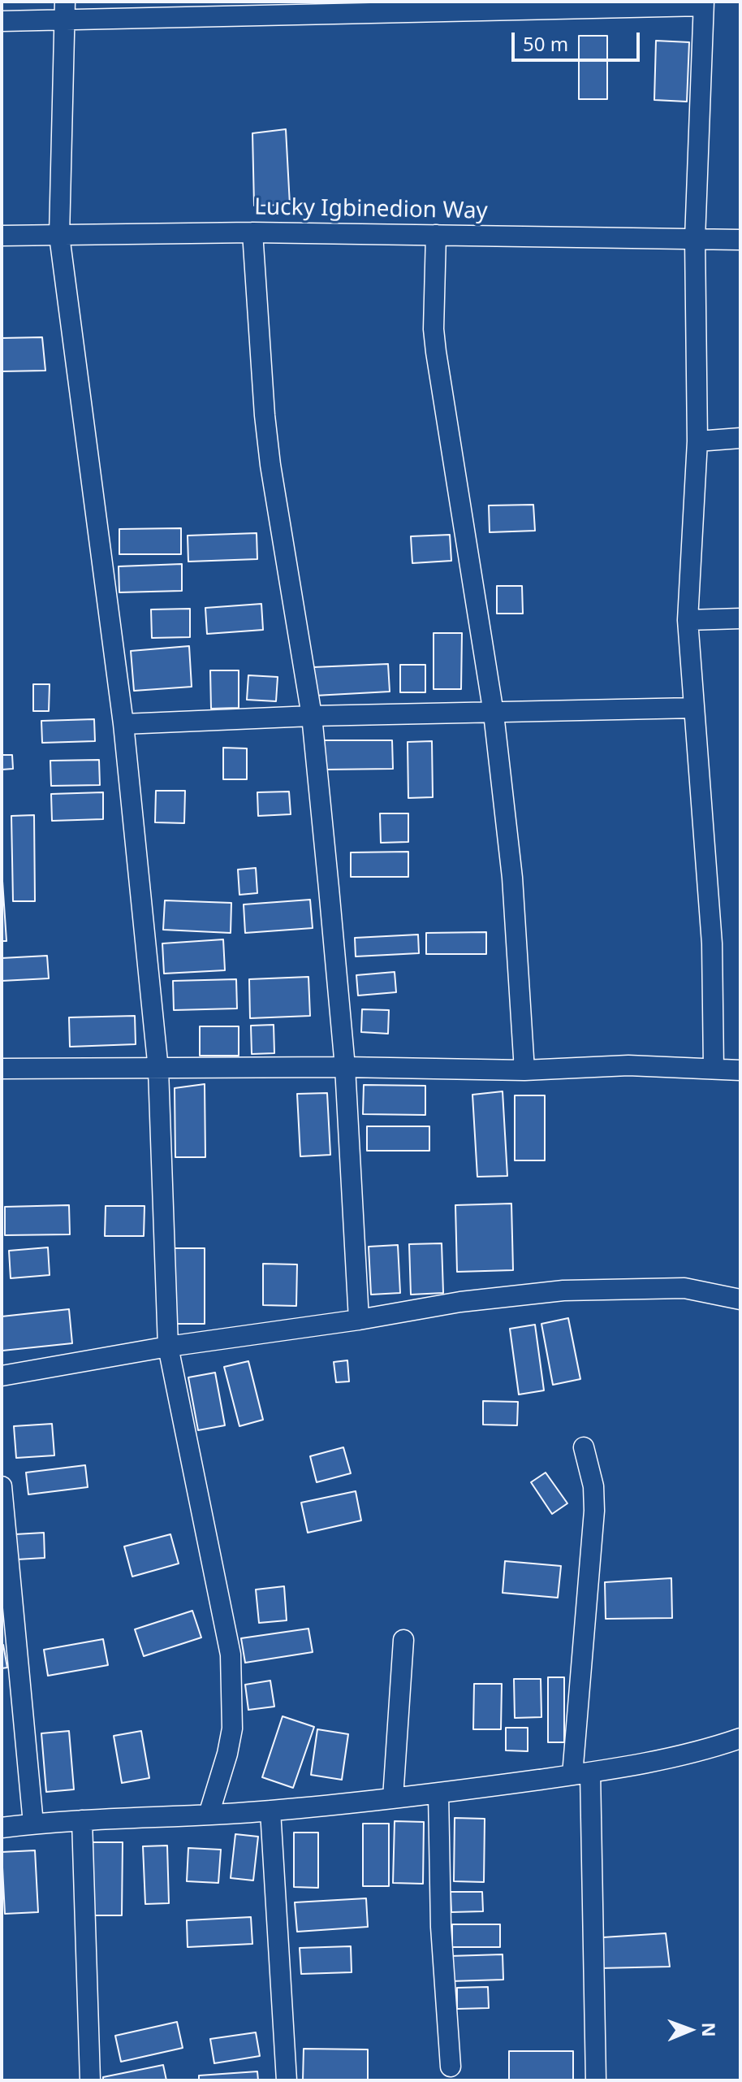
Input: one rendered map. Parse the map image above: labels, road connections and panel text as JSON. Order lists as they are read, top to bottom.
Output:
{
  "streets": {
    "street": ["Lucky Igbinedion Way"]
  },
  "scale_bar": "50 m",
  "north": "right"
}
